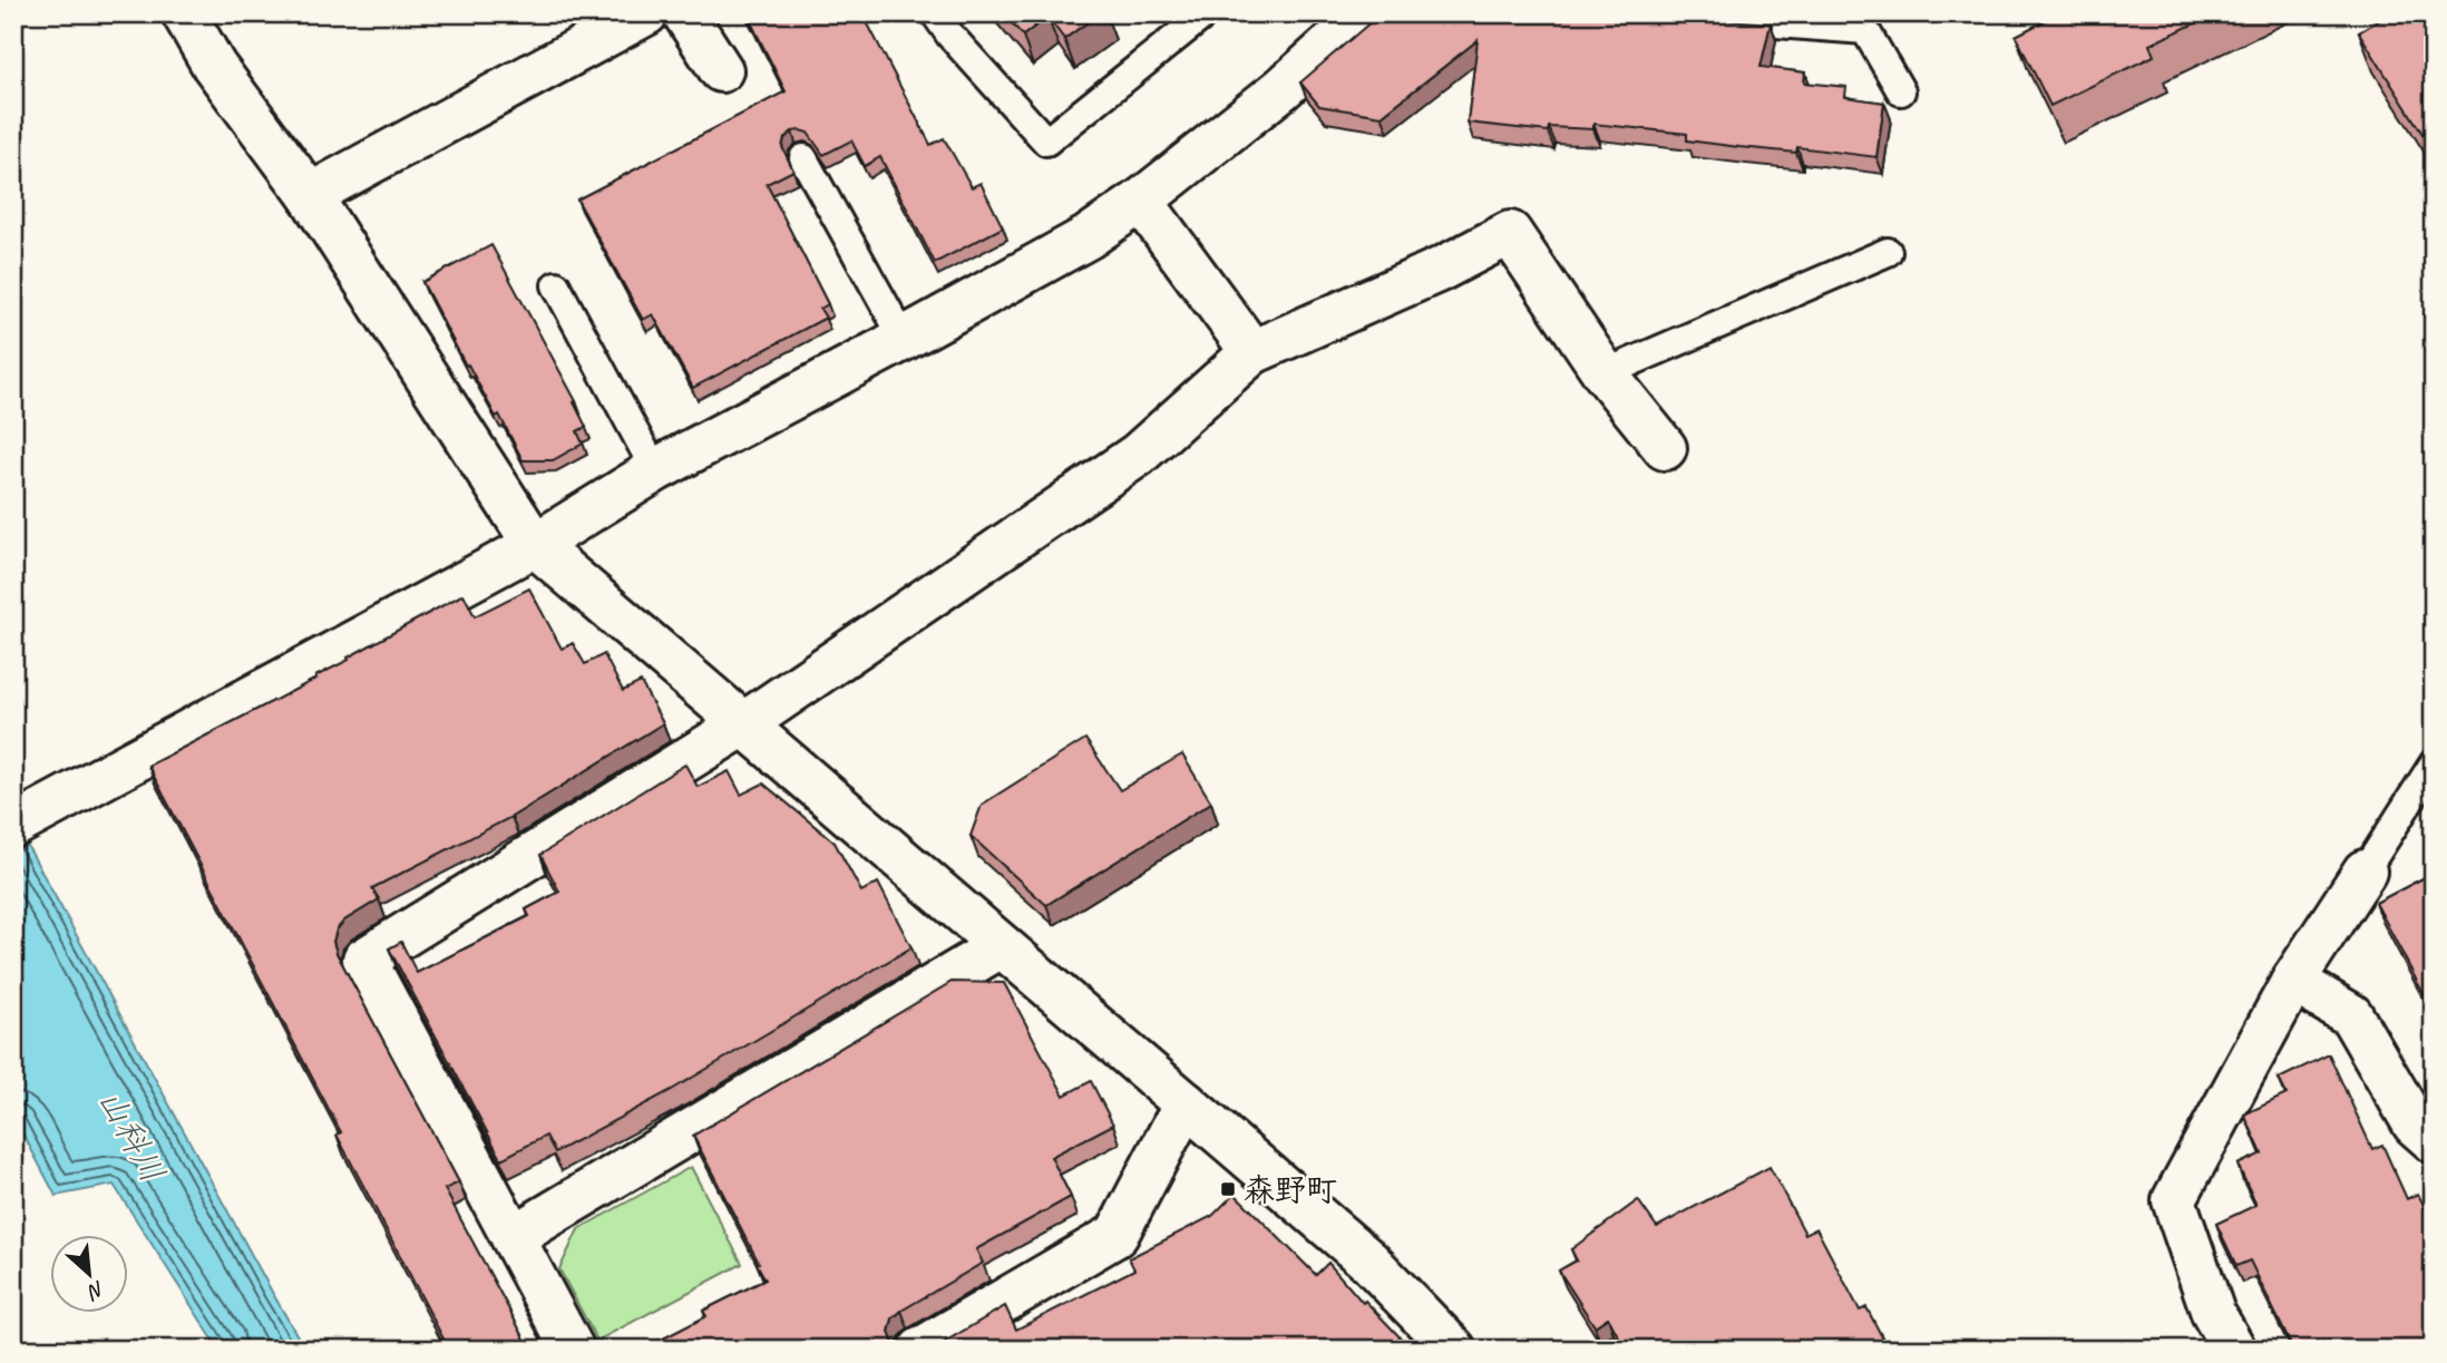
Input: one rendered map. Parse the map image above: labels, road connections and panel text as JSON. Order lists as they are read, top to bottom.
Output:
{
  "water": ["山科川"],
  "places": {
    "transit": ["森野町"]
  },
  "north": "bottom right"
}
